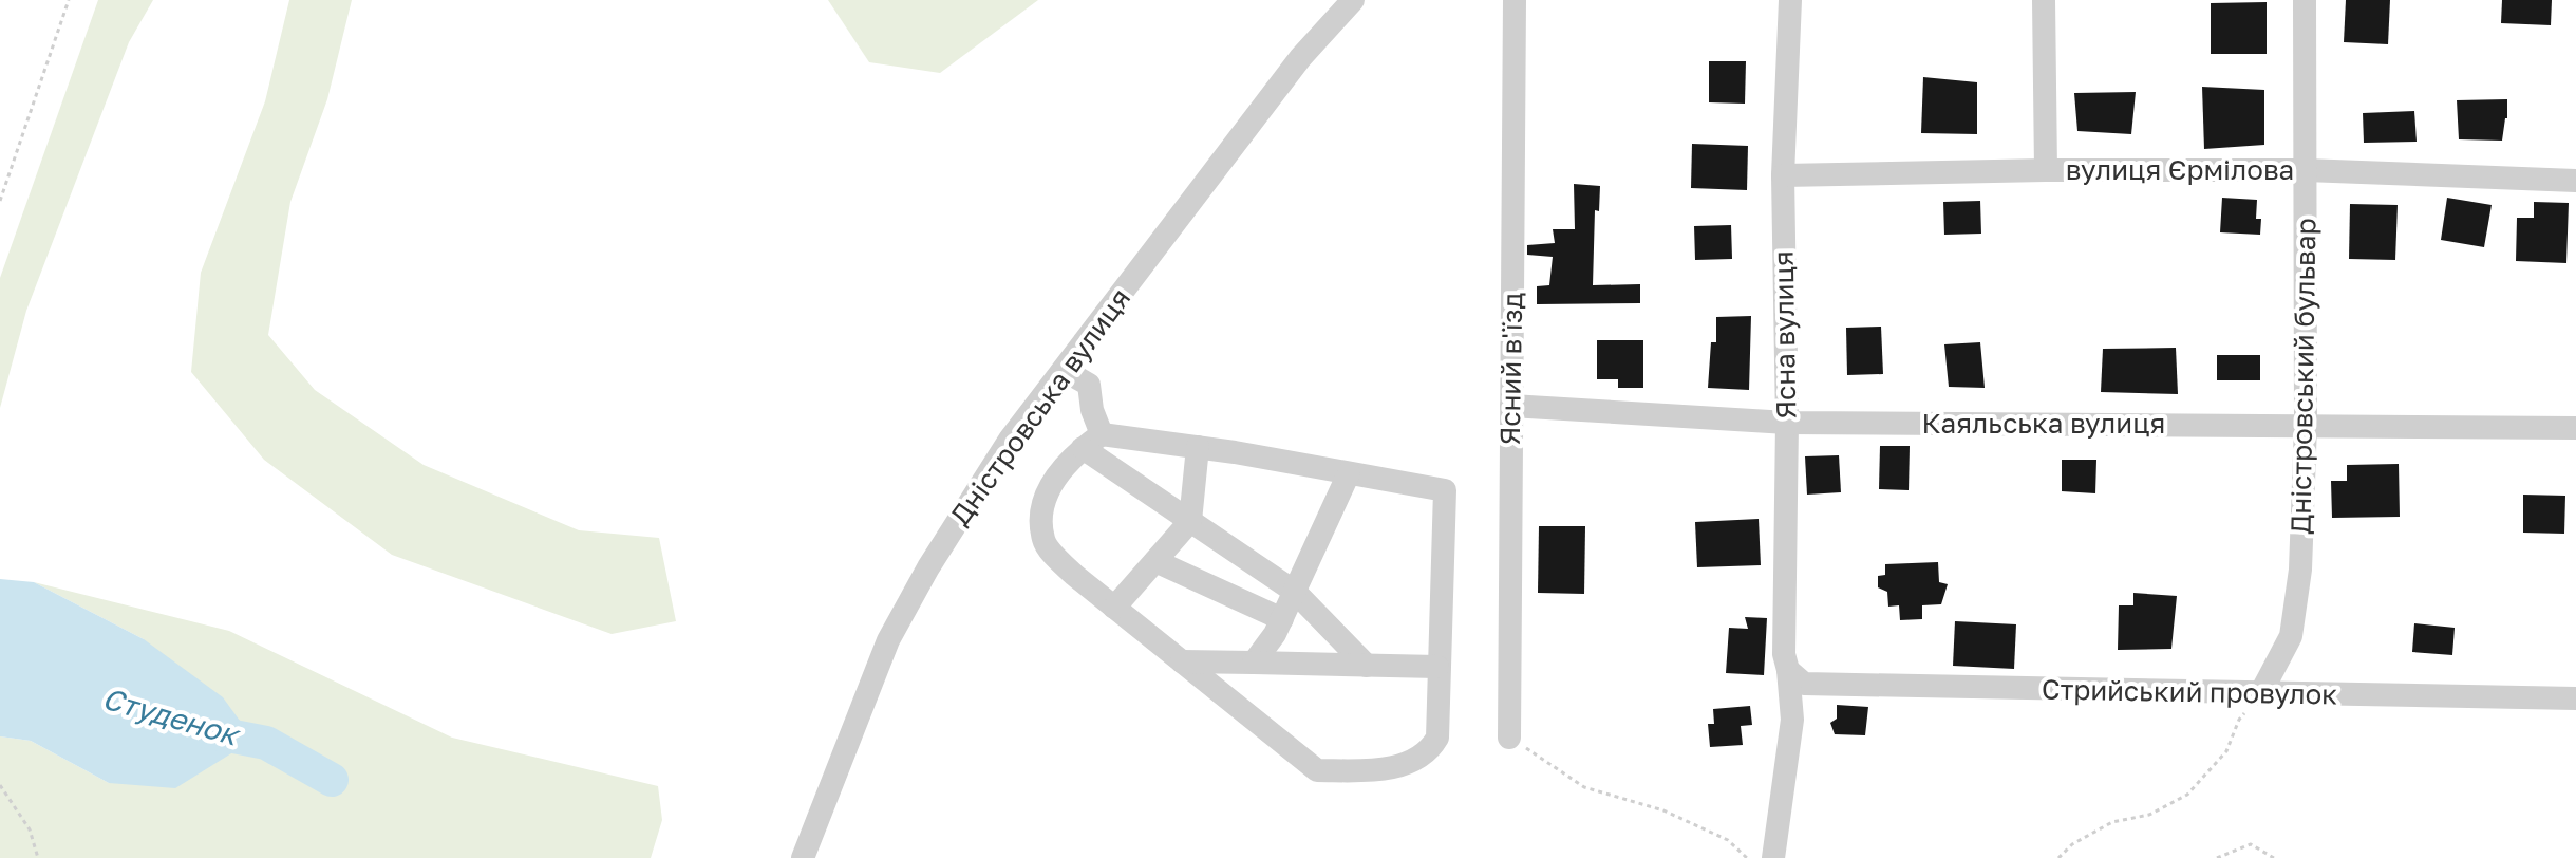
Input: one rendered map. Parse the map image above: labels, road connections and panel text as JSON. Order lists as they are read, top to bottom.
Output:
{
  "streets": {
    "street": [
      "вулиця Єрмілова",
      "Ясна вулиця",
      "Ясний в'їзд",
      "Дністровський бульвар",
      "Дністровська вулиця",
      "Каяльська вулиця",
      "Стрийський провулок"
    ]
  },
  "crossings": [
    ["вулиця Єрмілова", "Ясна вулиця"],
    ["вулиця Єрмілова", "Дністровський бульвар"],
    ["Ясна вулиця", "Каяльська вулиця"],
    ["Ясна вулиця", "Стрийський провулок"],
    ["Ясний в'їзд", "Каяльська вулиця"],
    ["Дністровський бульвар", "Каяльська вулиця"],
    ["Дністровський бульвар", "Стрийський провулок"]
  ],
  "water": ["Студенок"]
}
